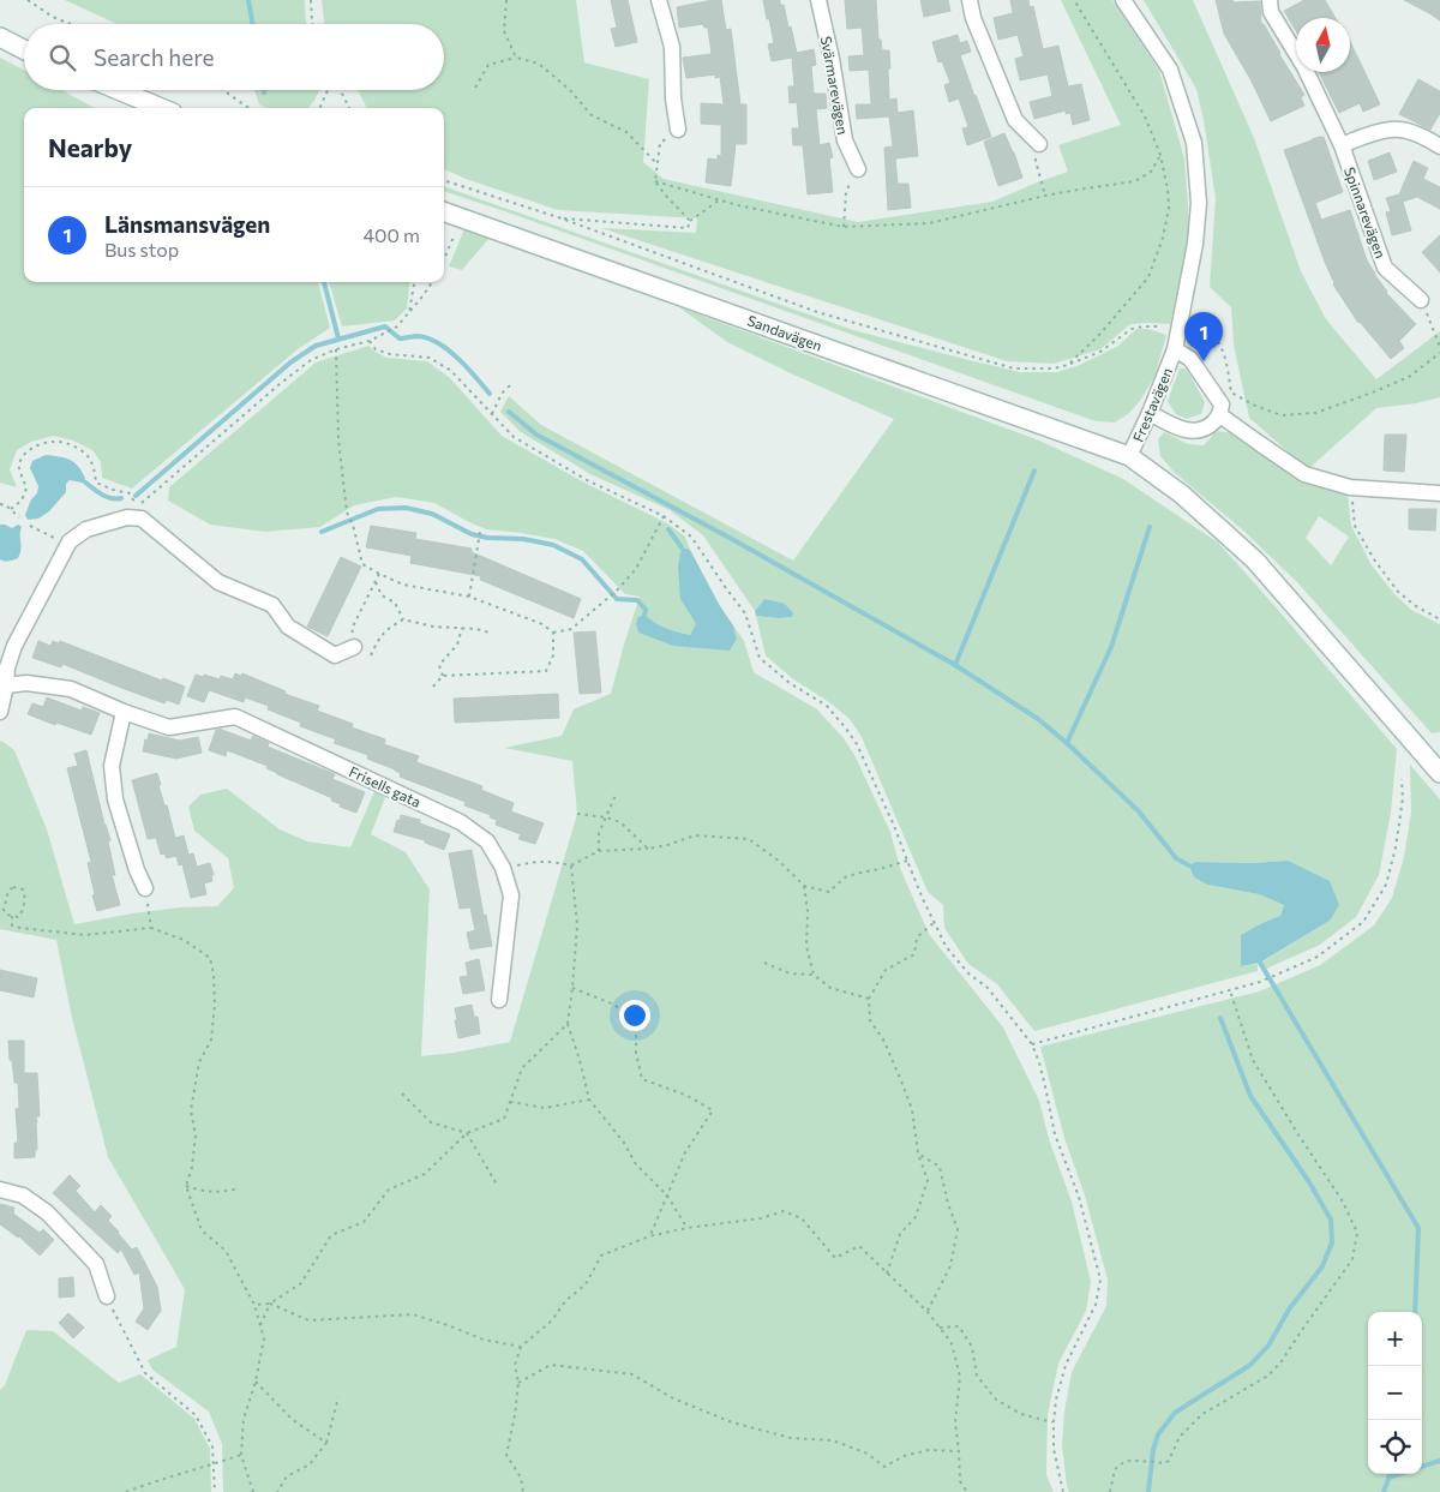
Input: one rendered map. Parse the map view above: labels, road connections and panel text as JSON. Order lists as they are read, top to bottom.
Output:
{
  "streets": {
    "street": [
      "Svärmarevägen",
      "Spinnarevägen",
      "Sandavägen",
      "Frestavägen",
      "Frisells gata"
    ]
  },
  "crossings": [
    ["Sandavägen", "Frestavägen"]
  ],
  "north": "top",
  "page": {
    "search": "Search here",
    "heading": "Nearby",
    "list": [
      {
        "mark": "1",
        "name": "Länsmansvägen",
        "note": "Bus stop",
        "value": "400 m"
      }
    ],
    "pins": "1",
    "map_buttons": ["+", "−"]
  }
}
